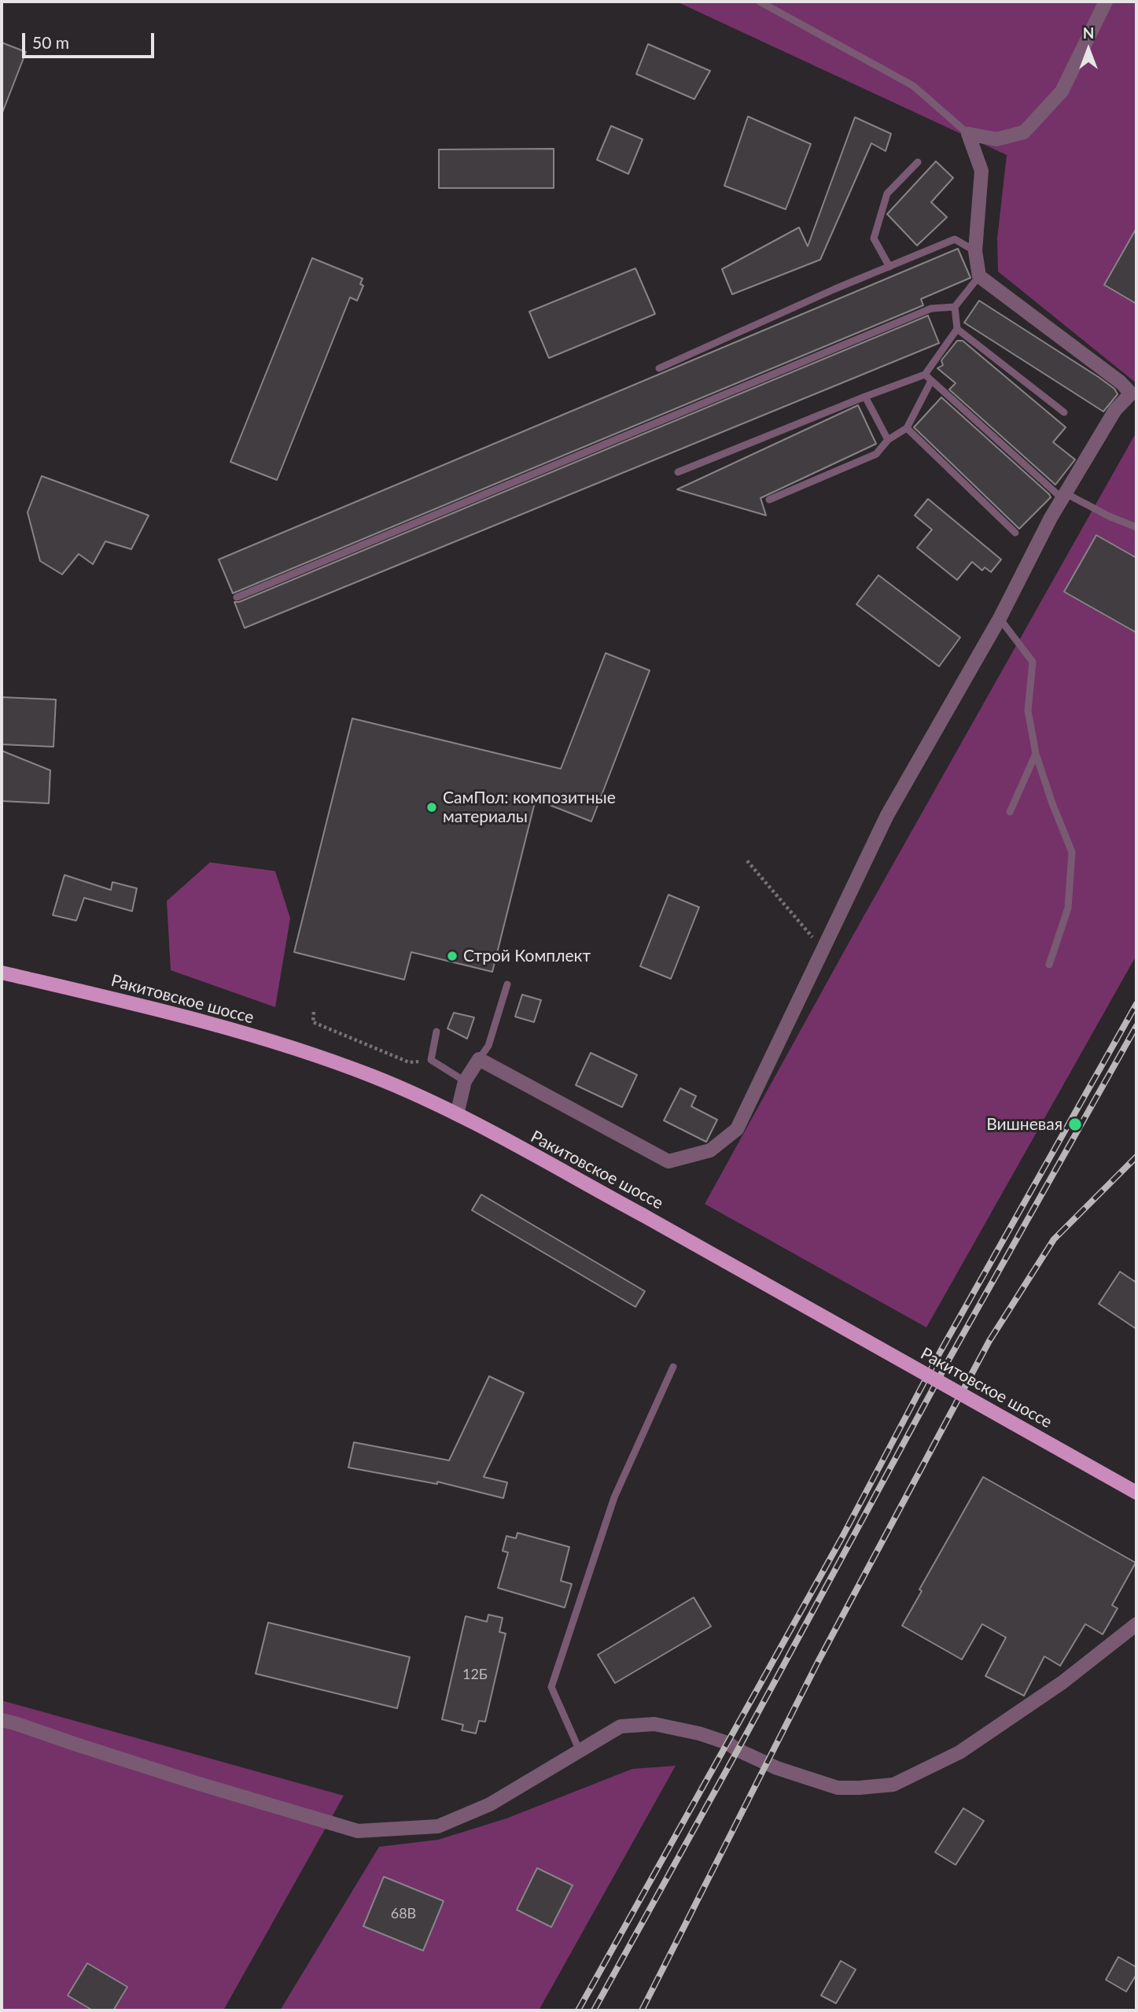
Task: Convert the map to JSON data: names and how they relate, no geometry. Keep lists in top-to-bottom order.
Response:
{
  "streets": {
    "main road": ["Ракитовское шоссе"]
  },
  "places": ["СамПол: композитные материалы", "Строй Комплект", "Вишневая"],
  "house_numbers": ["12Б", "68В"],
  "scale_bar": "50 m",
  "north": "top"
}
